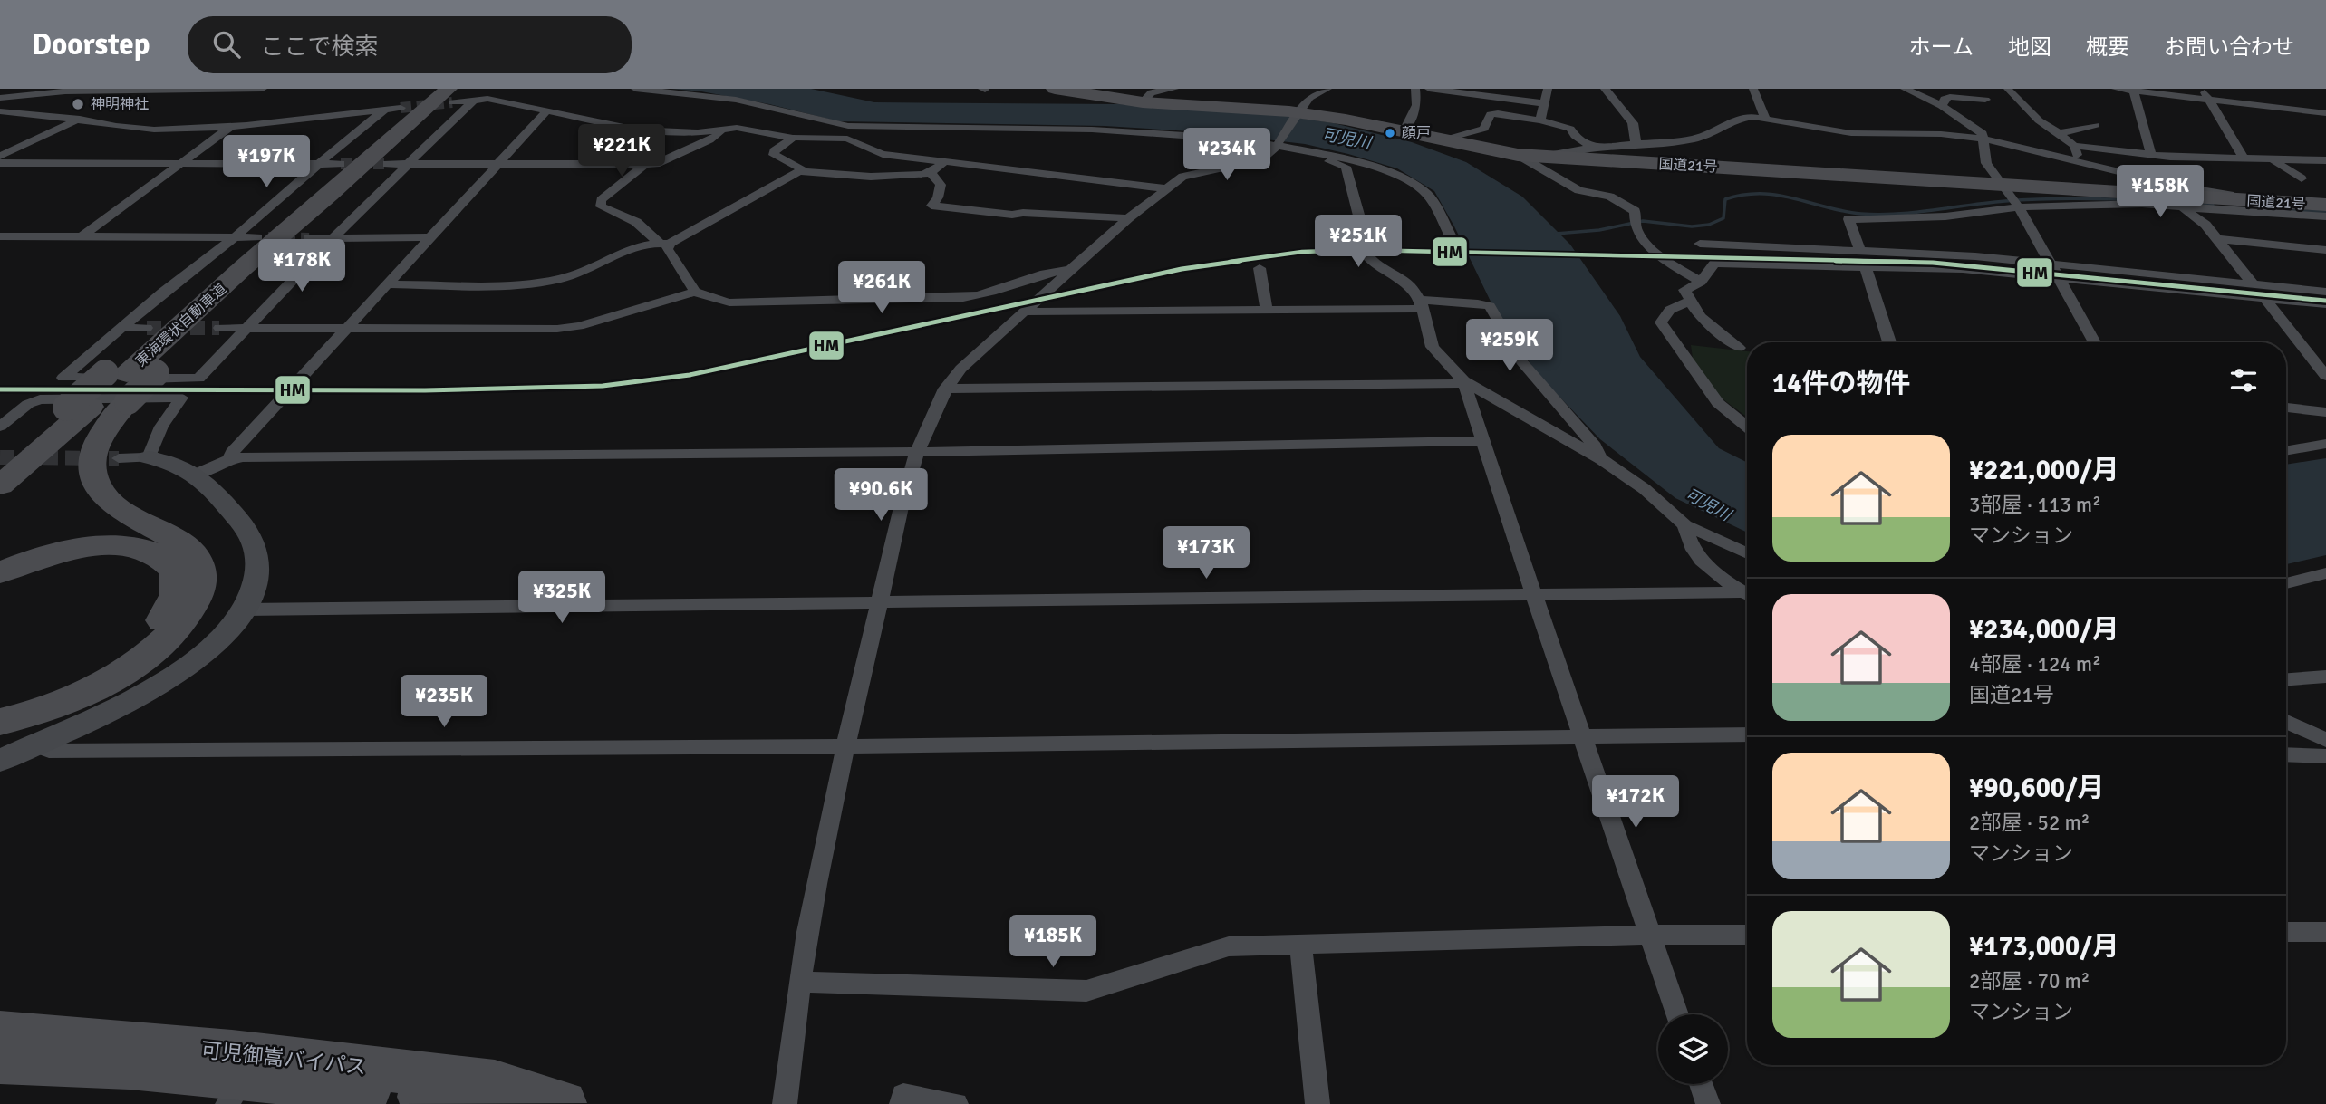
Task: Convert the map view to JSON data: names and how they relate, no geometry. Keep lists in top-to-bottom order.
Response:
{
  "streets": {
    "highway": ["国道21号", "東海環状自動車道", "可児御嵩バイパス"]
  },
  "water": ["可児川"],
  "places": ["神明神社", "顔戸"],
  "lines": ["transit line HM"],
  "page": {
    "header": "Doorstep",
    "search": "ここで検索",
    "nav": [
      "ホーム",
      "地図",
      "概要",
      "お問い合わせ"
    ],
    "price": [
      "¥221K",
      "¥234K",
      "¥197K",
      "¥158K",
      "¥251K",
      "¥178K",
      "¥261K",
      "¥259K",
      "¥90.6K",
      "¥173K",
      "¥325K",
      "¥235K",
      "¥172K",
      "¥185K"
    ],
    "heading": "14件の物件",
    "list": [
      {
        "name": "¥221,000/月",
        "note": "3部屋 · 113 m² · マンション"
      },
      {
        "name": "¥234,000/月",
        "note": "4部屋 · 124 m² · 国道21号"
      },
      {
        "name": "¥90,600/月",
        "note": "2部屋 · 52 m² · マンション"
      },
      {
        "name": "¥173,000/月",
        "note": "2部屋 · 70 m² · マンション"
      }
    ]
  }
}
